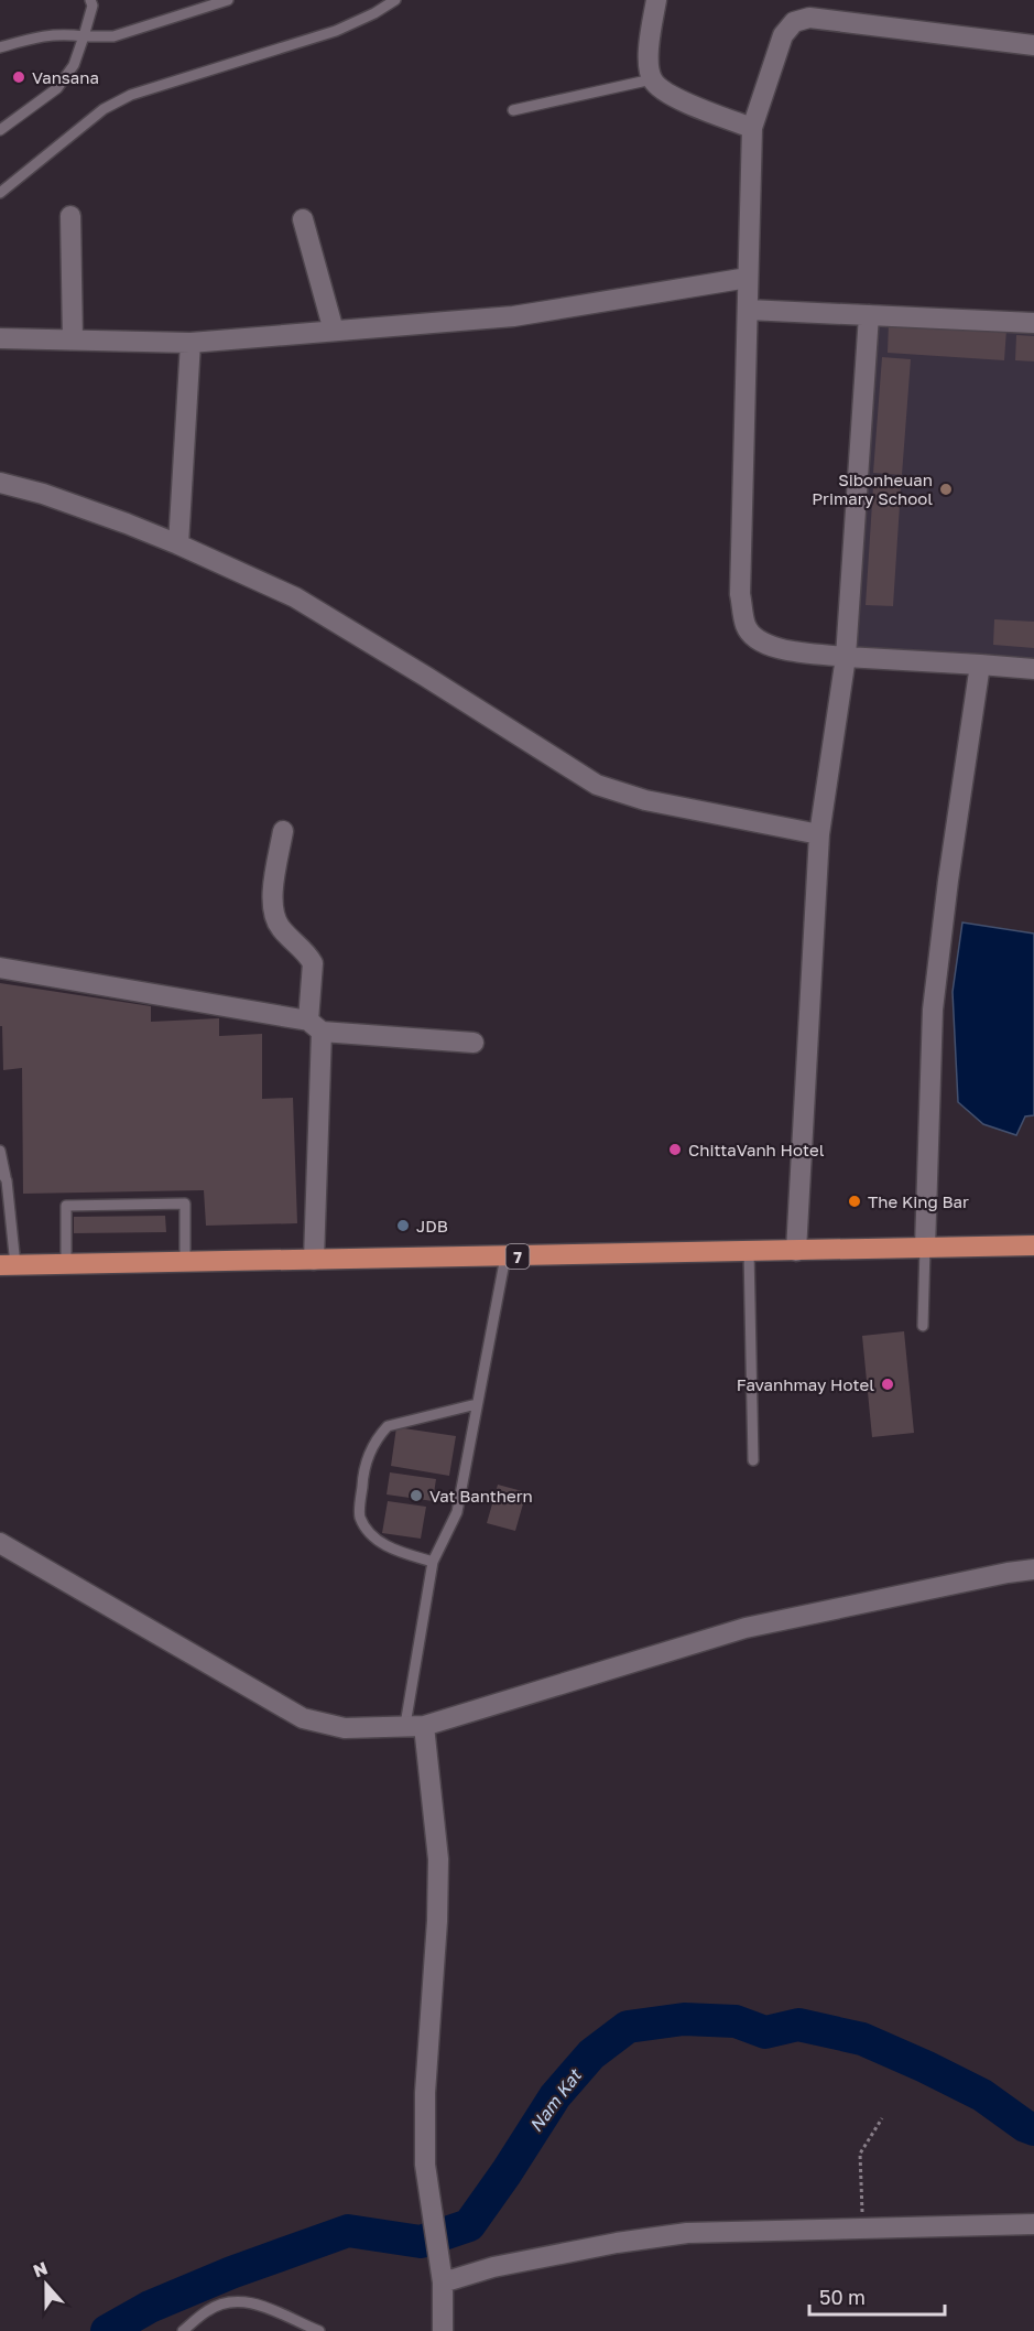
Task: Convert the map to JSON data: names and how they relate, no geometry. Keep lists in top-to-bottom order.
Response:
{
  "streets": {
    "highway": ["7"]
  },
  "water": ["Nam Kat"],
  "places": [
    "Vansana",
    "Sibonheuan Primary School",
    "ChittaVanh Hotel",
    "The King Bar",
    "JDB",
    "Favanhmay Hotel",
    "Vat Banthern"
  ],
  "scale_bar": "50 m",
  "north": "top"
}
